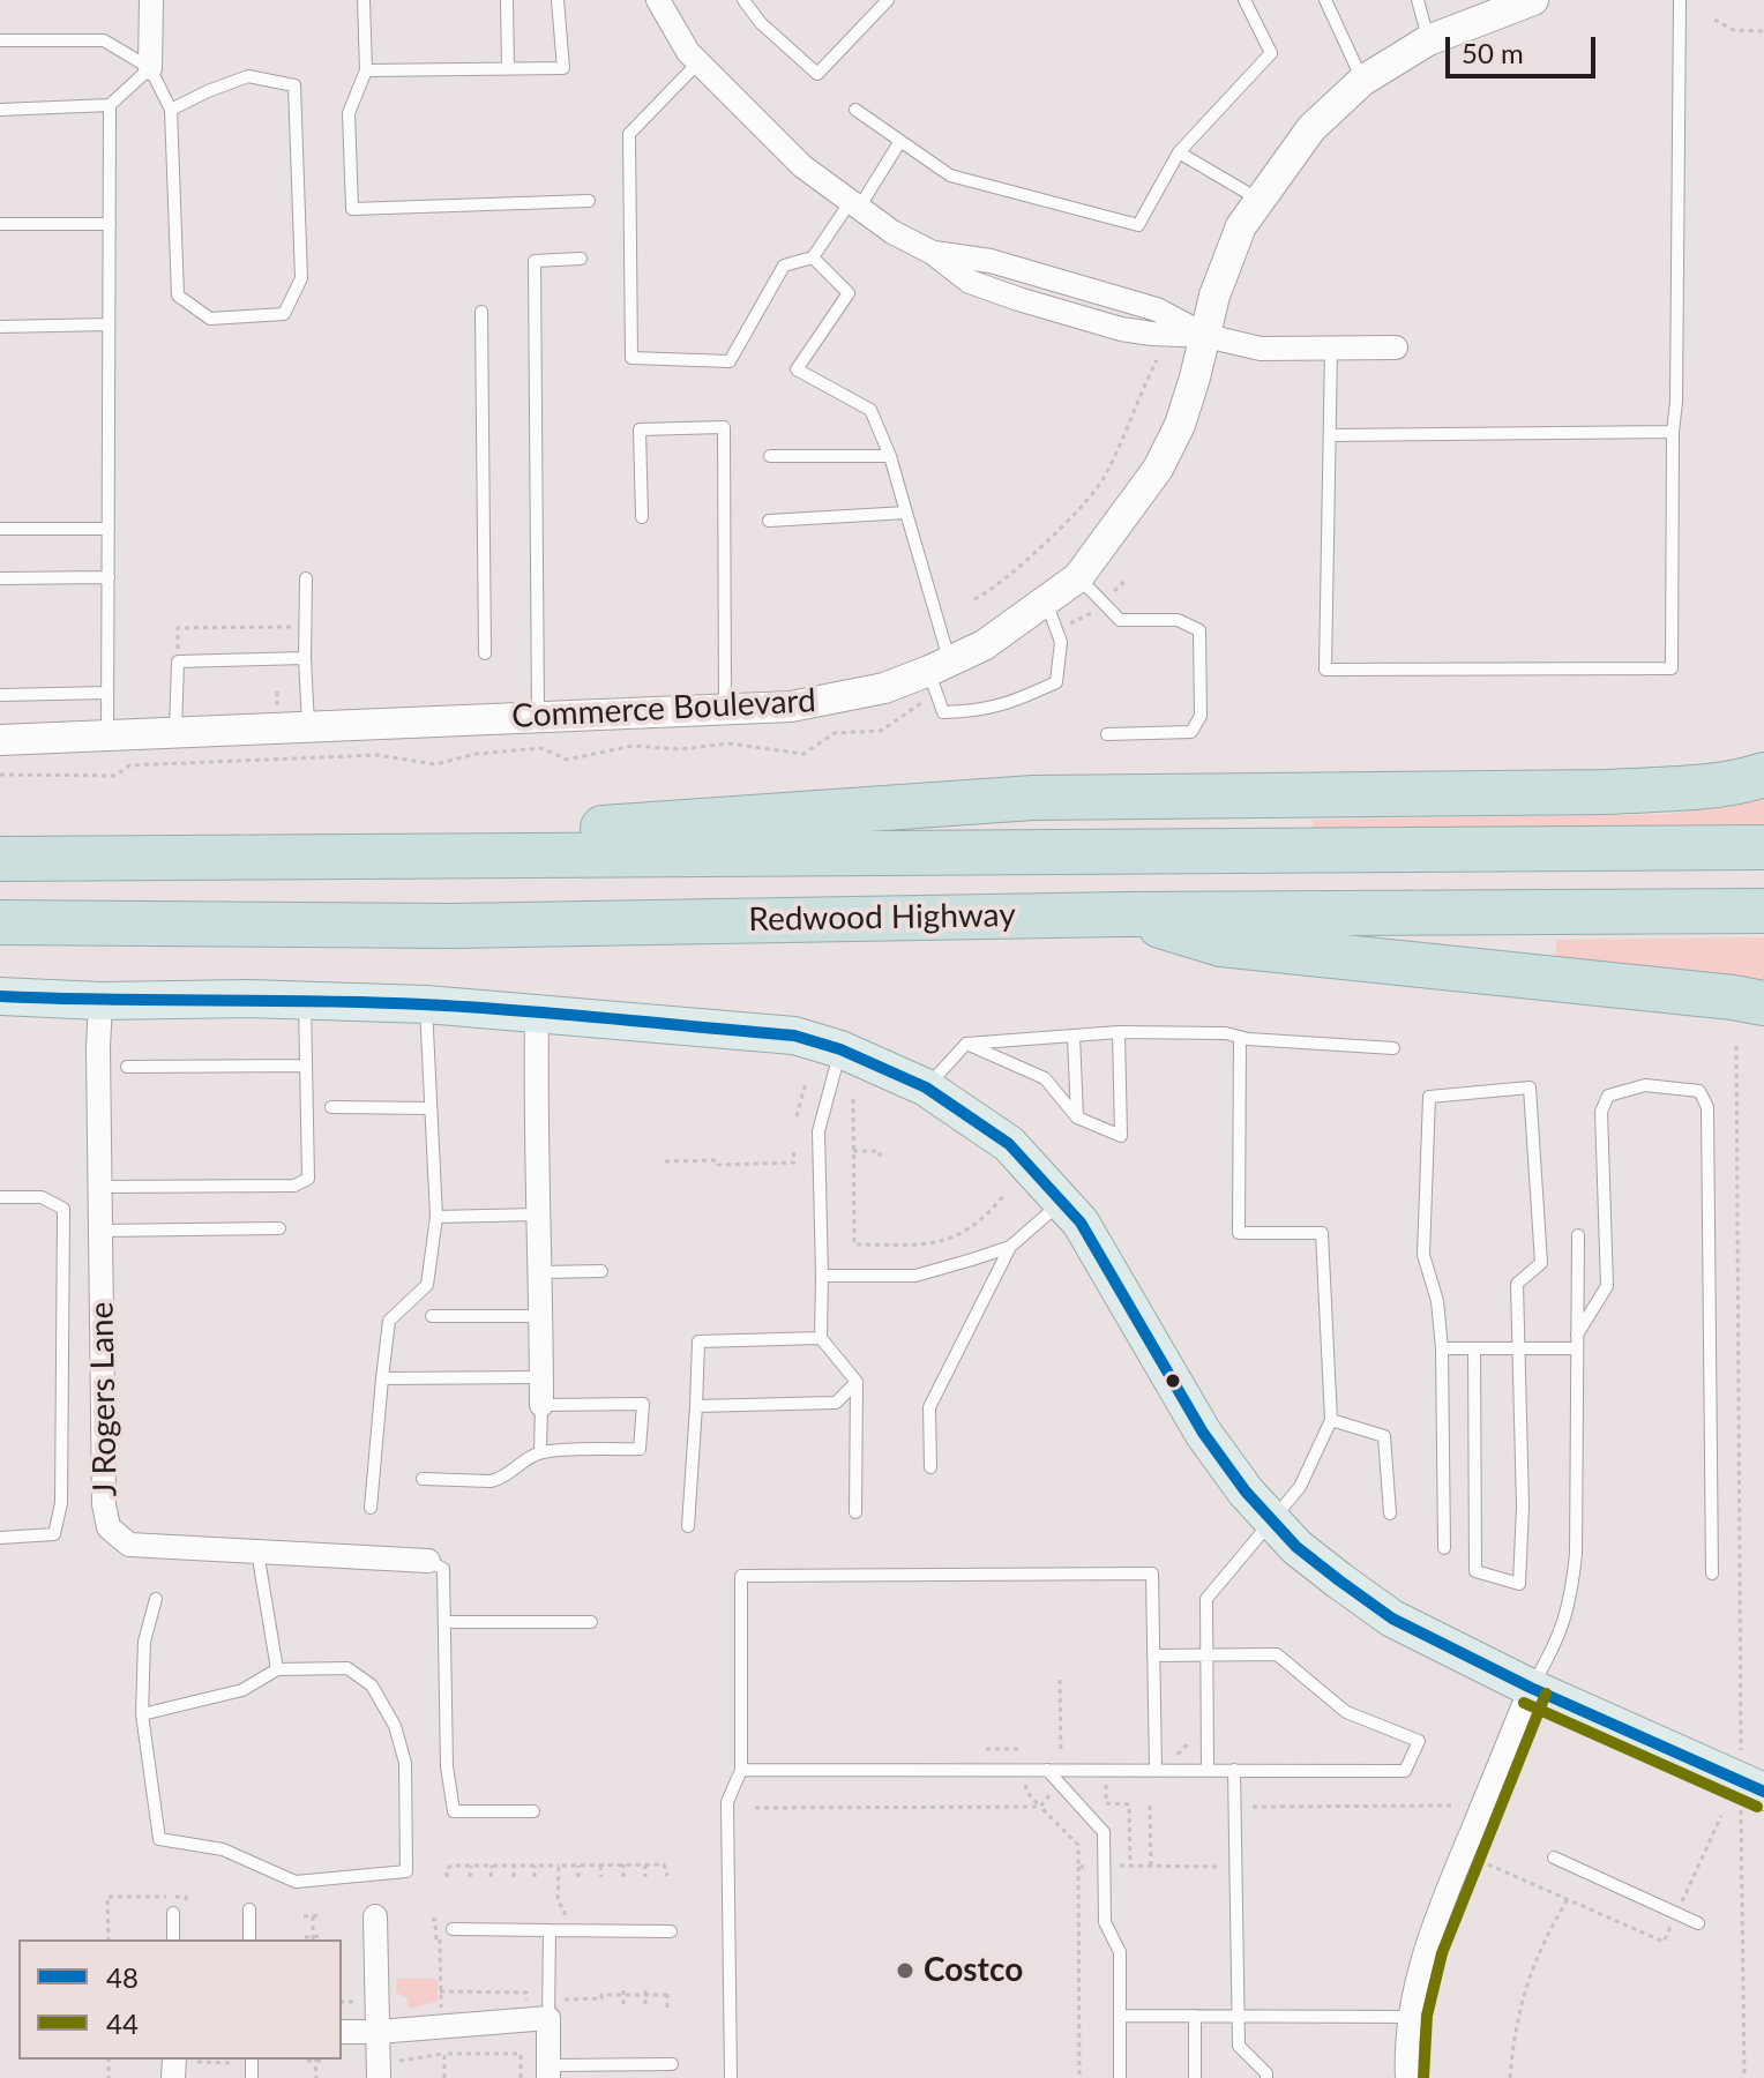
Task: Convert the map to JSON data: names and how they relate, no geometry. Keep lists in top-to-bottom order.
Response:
{
  "streets": {
    "highway": ["Redwood Highway"],
    "street": ["Commerce Boulevard", "J Rogers Lane"]
  },
  "places": ["Costco"],
  "lines": ["transit line 48", "transit line 44"],
  "legend": ["48", "44"],
  "scale_bar": "50 m"
}
